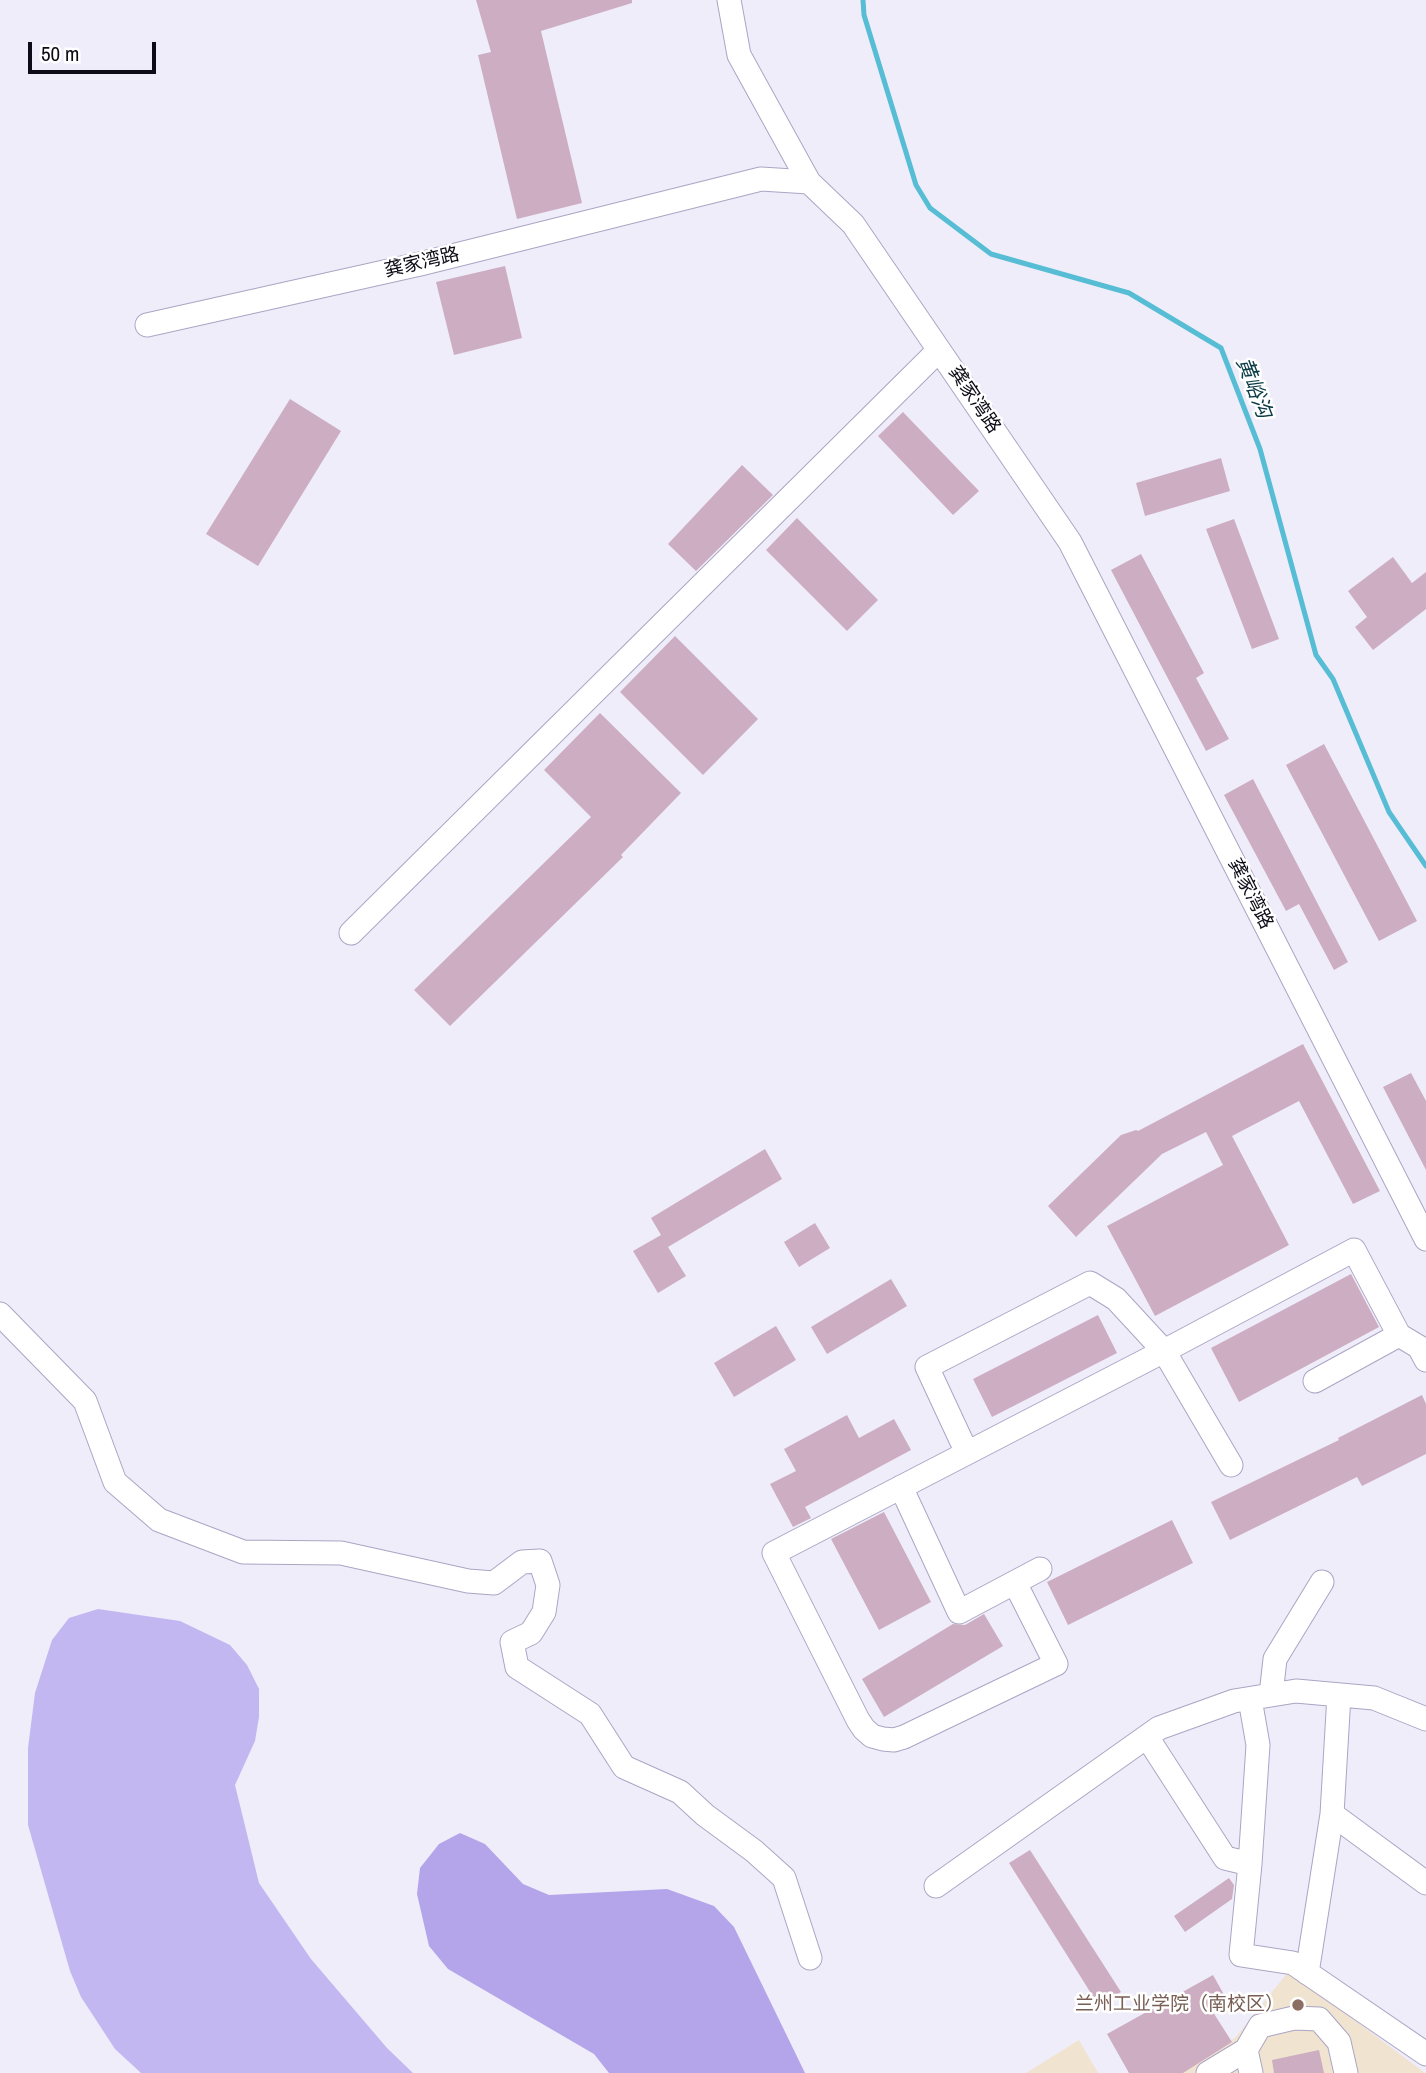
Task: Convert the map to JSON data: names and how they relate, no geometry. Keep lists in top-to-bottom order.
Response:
{
  "streets": {
    "street": ["龚家湾路"]
  },
  "water": ["黄峪沟"],
  "places": ["兰州工业学院（南校区）"],
  "scale_bar": "50 m"
}
